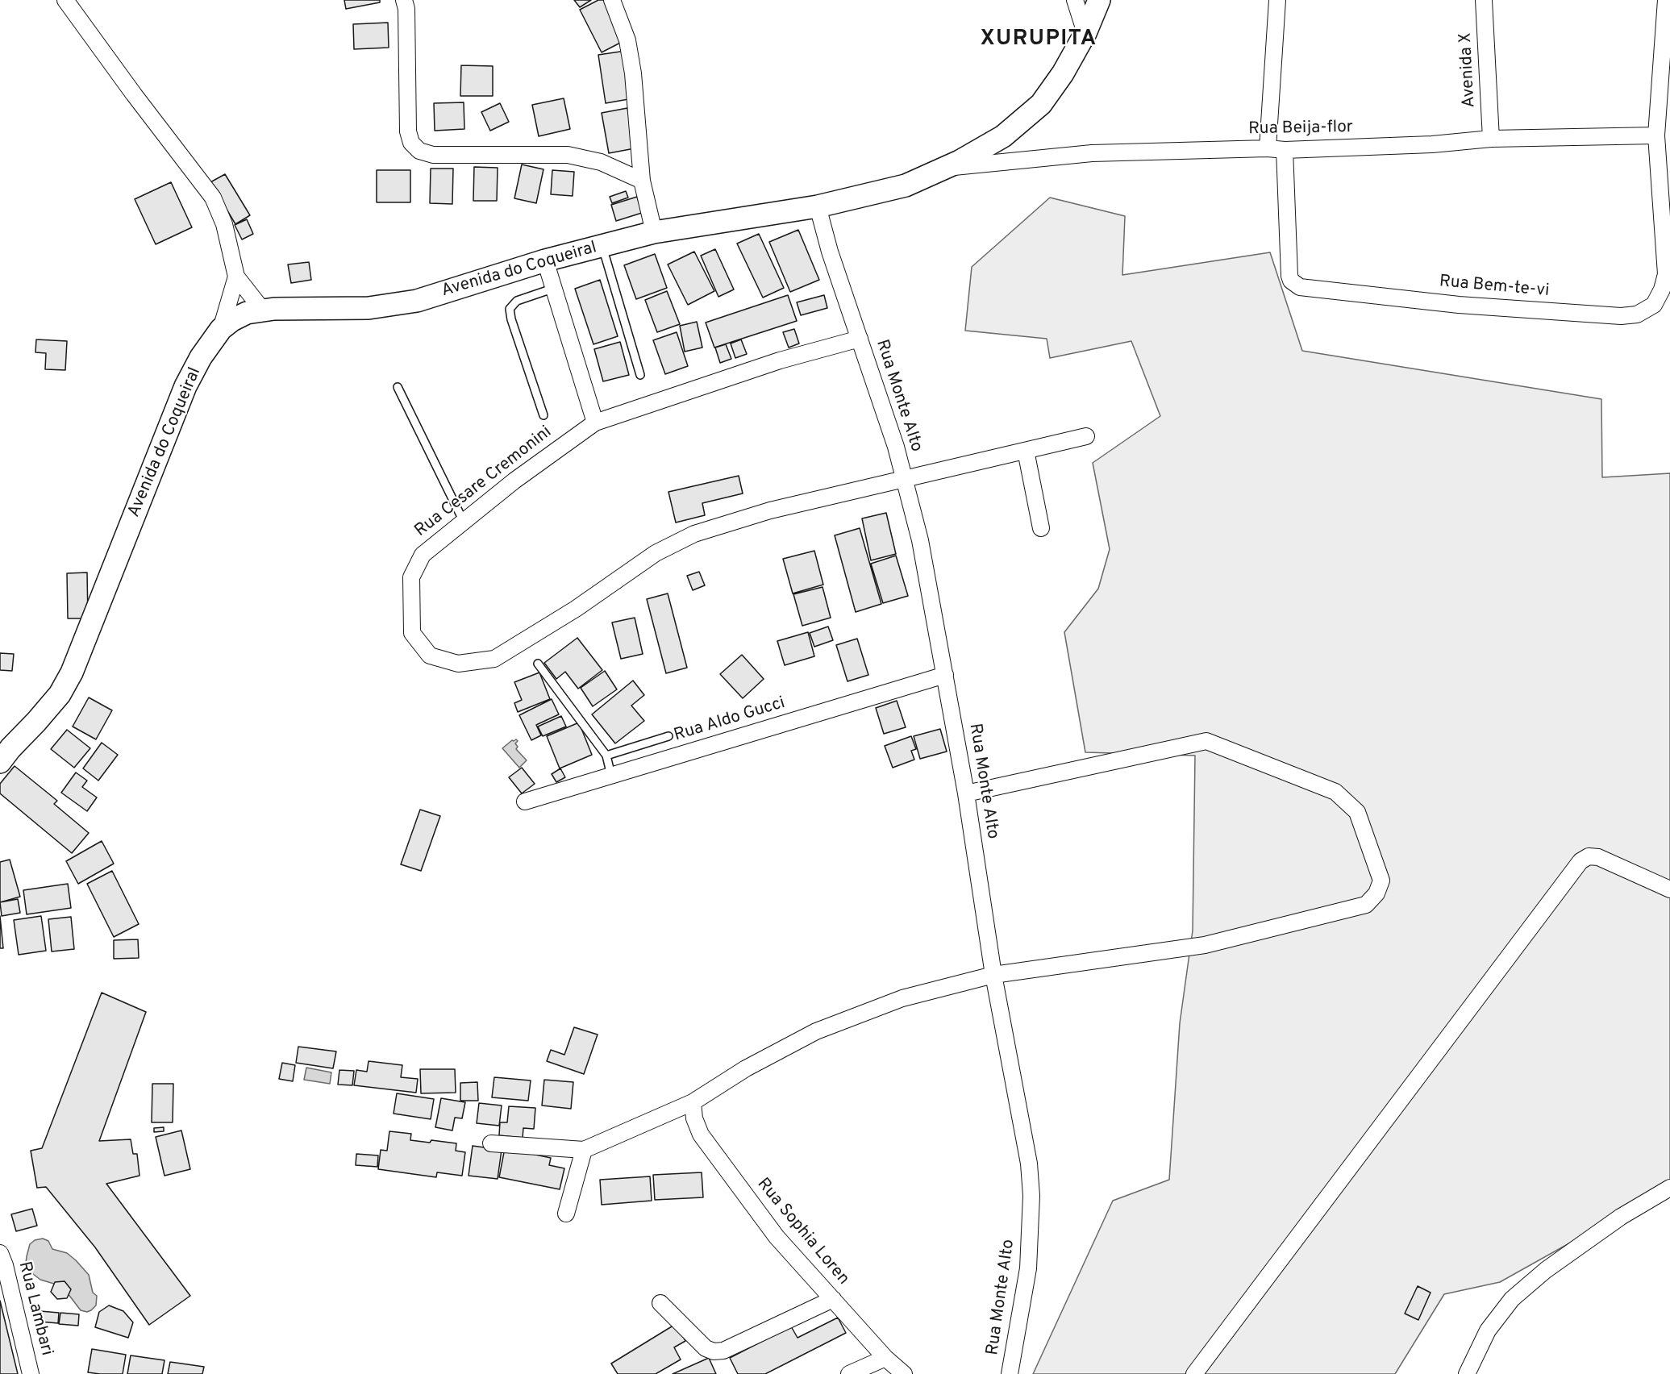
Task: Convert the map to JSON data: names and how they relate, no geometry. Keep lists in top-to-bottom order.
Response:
{
  "streets": {
    "main road": ["Avenida do Coqueiral"],
    "street": [
      "Avenida X",
      "Rua Beija-flor",
      "Rua Bem-te-vi",
      "Rua Monte Alto",
      "Rua Cesare Cremonini",
      "Rua Aldo Gucci",
      "Rua Sophia Loren",
      "Rua Lambari"
    ]
  },
  "crossings": [
    ["Avenida X", "Rua Beija-flor"],
    ["Rua Beija-flor", "Avenida do Coqueiral"],
    ["Rua Beija-flor", "Rua Bem-te-vi"],
    ["Avenida do Coqueiral", "Rua Monte Alto"],
    ["Rua Monte Alto", "Rua Cesare Cremonini"],
    ["Rua Monte Alto", "Rua Aldo Gucci"]
  ],
  "districts": ["XURUPITA"]
}
